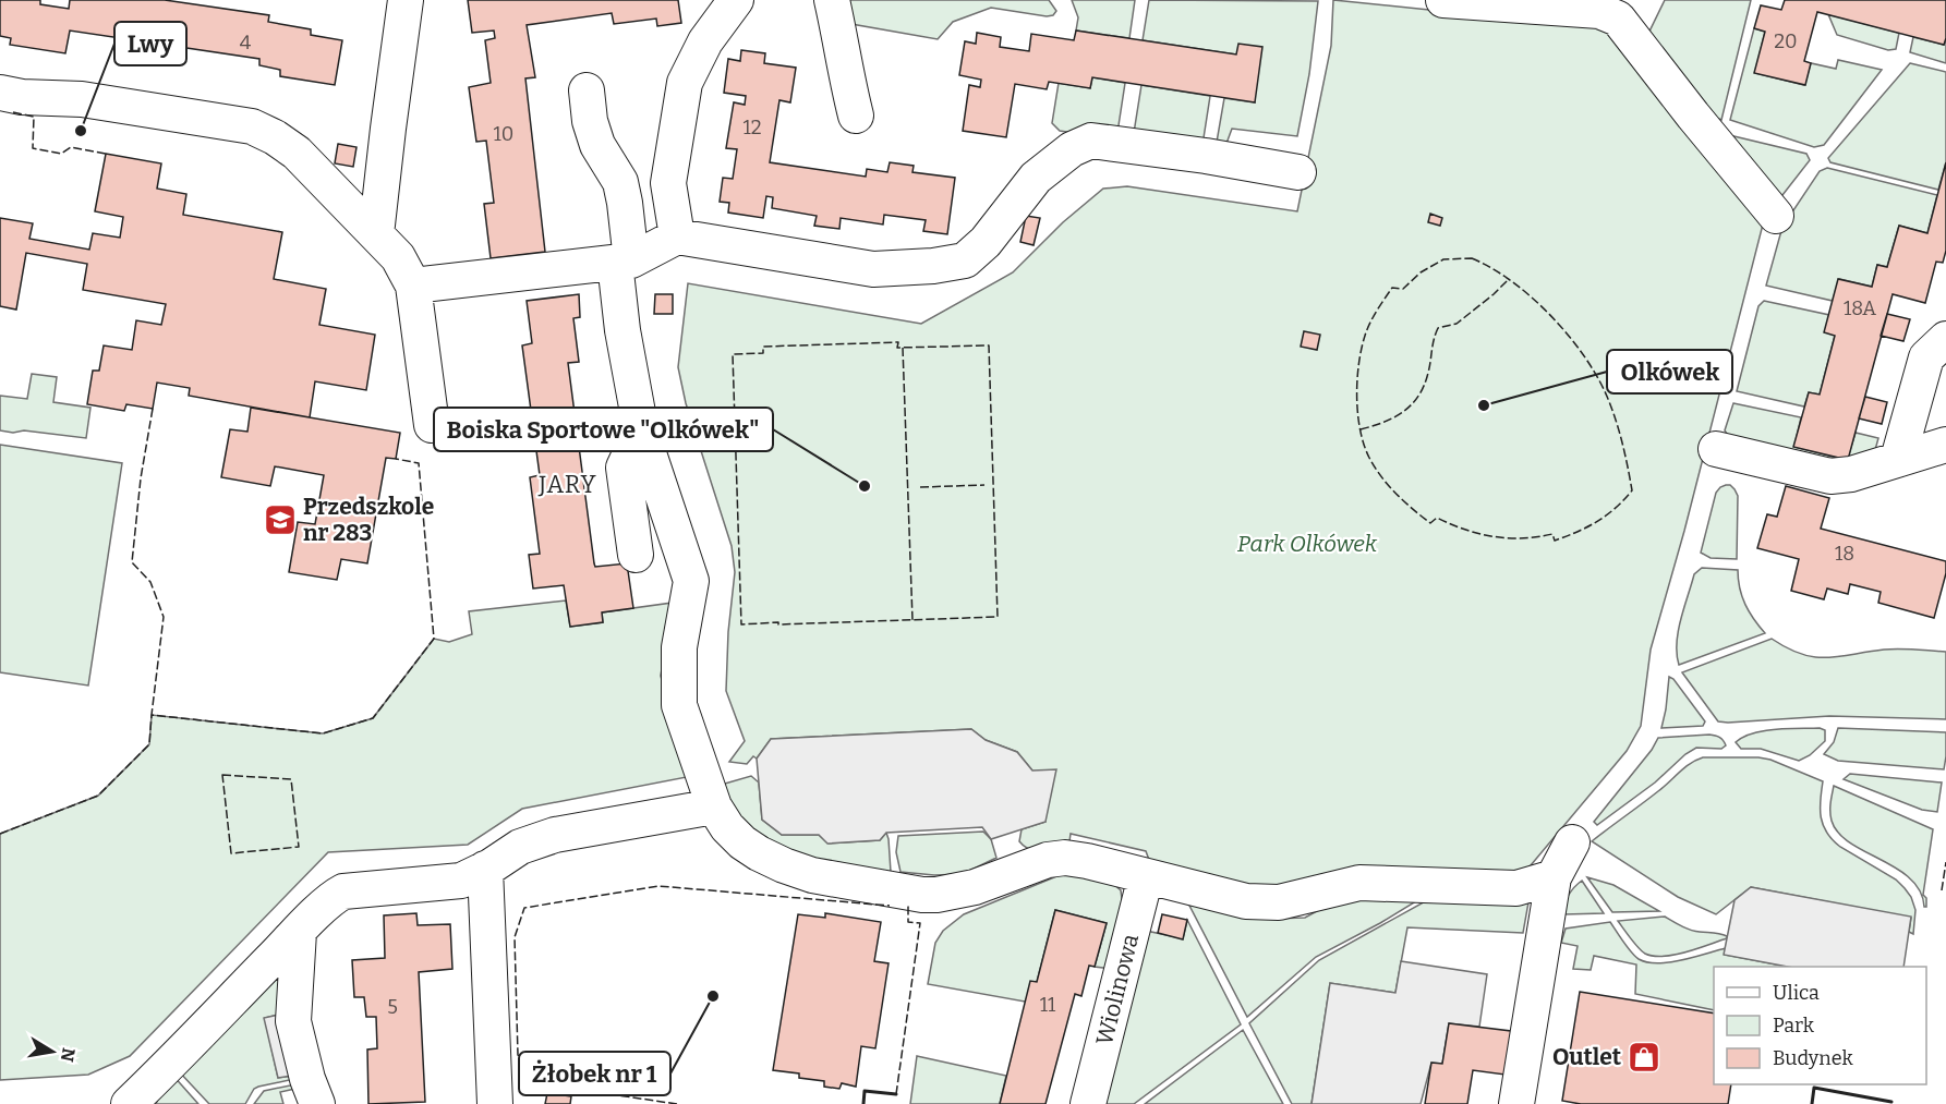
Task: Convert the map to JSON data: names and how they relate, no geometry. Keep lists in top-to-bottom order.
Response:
{
  "streets": {
    "street": ["Wiolinowa"]
  },
  "districts": ["JARY"],
  "parks": ["Park Olkówek"],
  "places": {
    "other": [
      "Lwy",
      "Olkówek",
      "Boiska Sportowe \"Olkówek\"",
      "Żłobek nr 1"
    ],
    "school or university": ["Przedszkole nr 283"],
    "shop": ["Outlet"]
  },
  "house_numbers": [
    "20",
    "4",
    "12",
    "10",
    "18A",
    "18",
    "11",
    "5"
  ],
  "legend": ["Ulica", "Park", "Budynek"],
  "north": "right"
}
